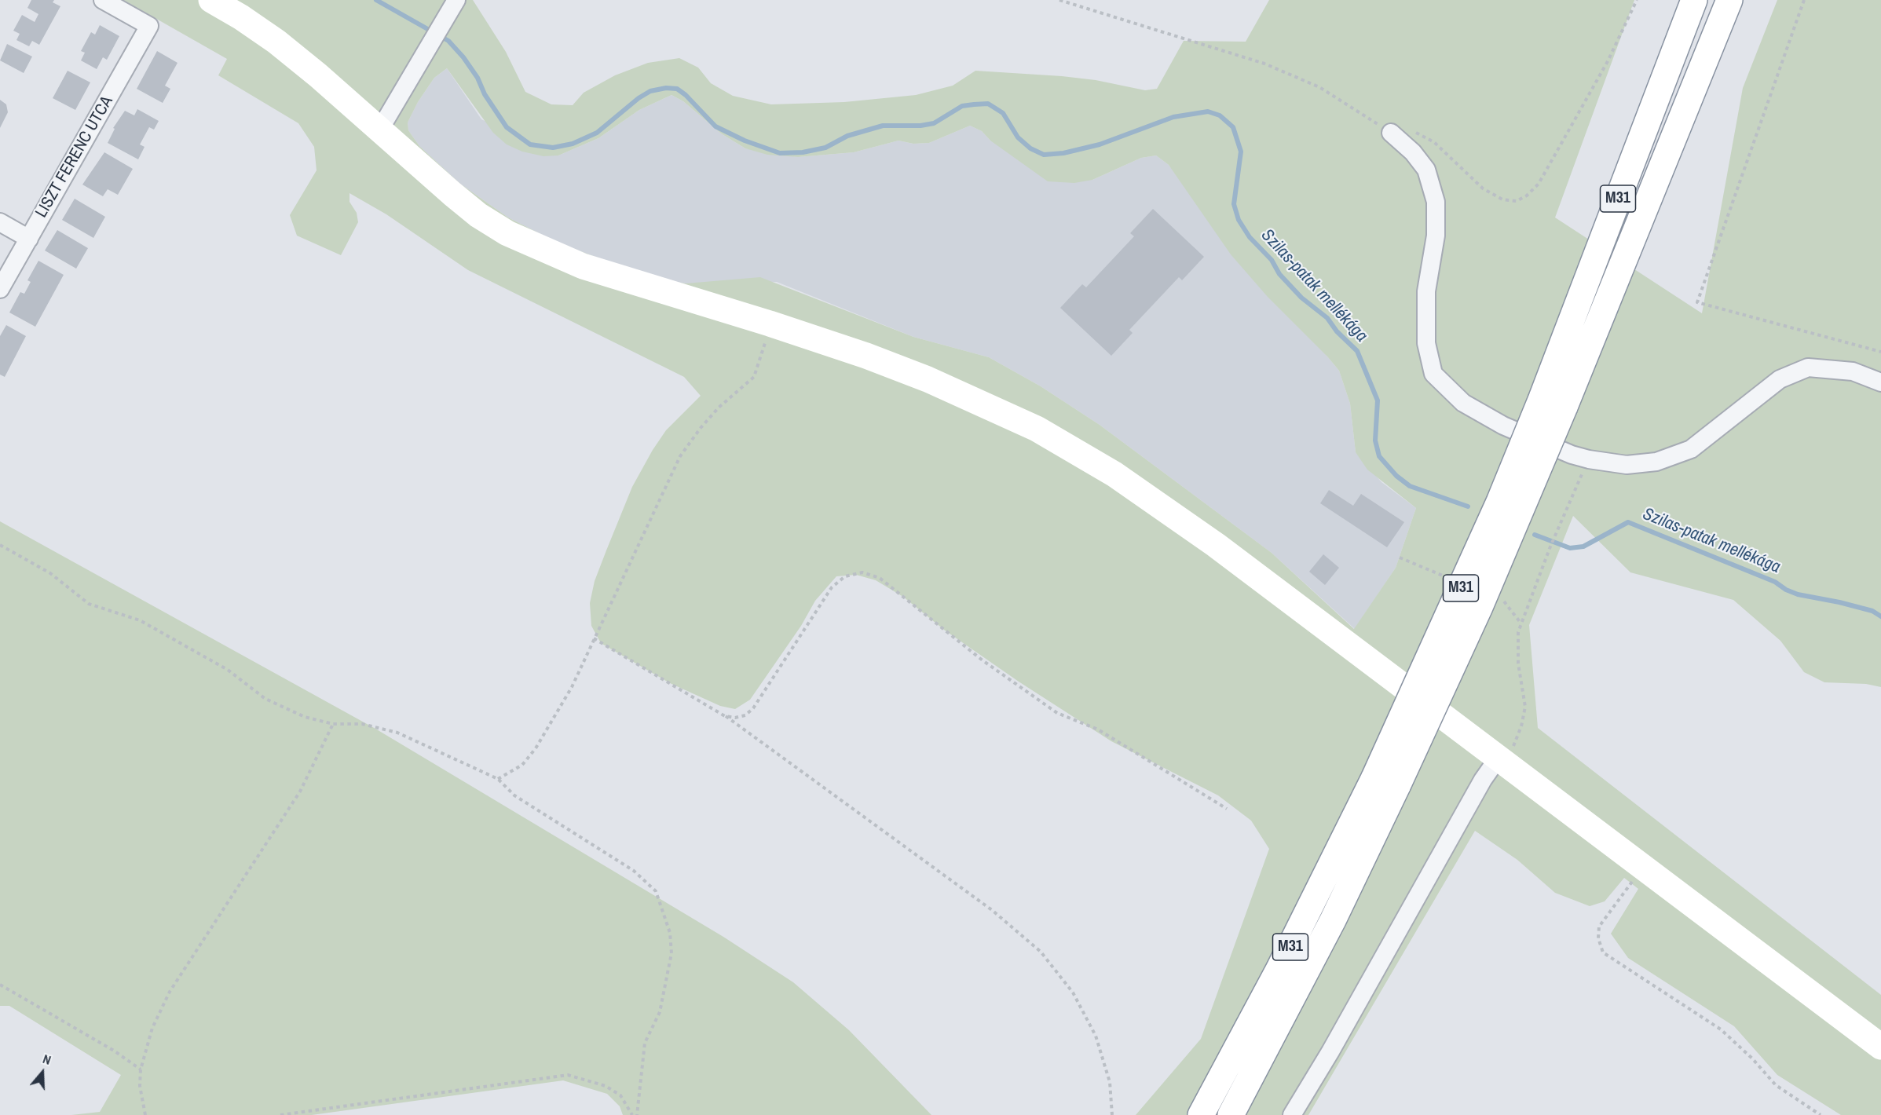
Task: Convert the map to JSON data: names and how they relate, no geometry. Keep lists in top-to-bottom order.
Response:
{
  "streets": {
    "main road": ["M31"],
    "street": ["LISZT FERENC UTCA"]
  },
  "water": ["Szilas-patak mellékága"],
  "north": "top"
}
